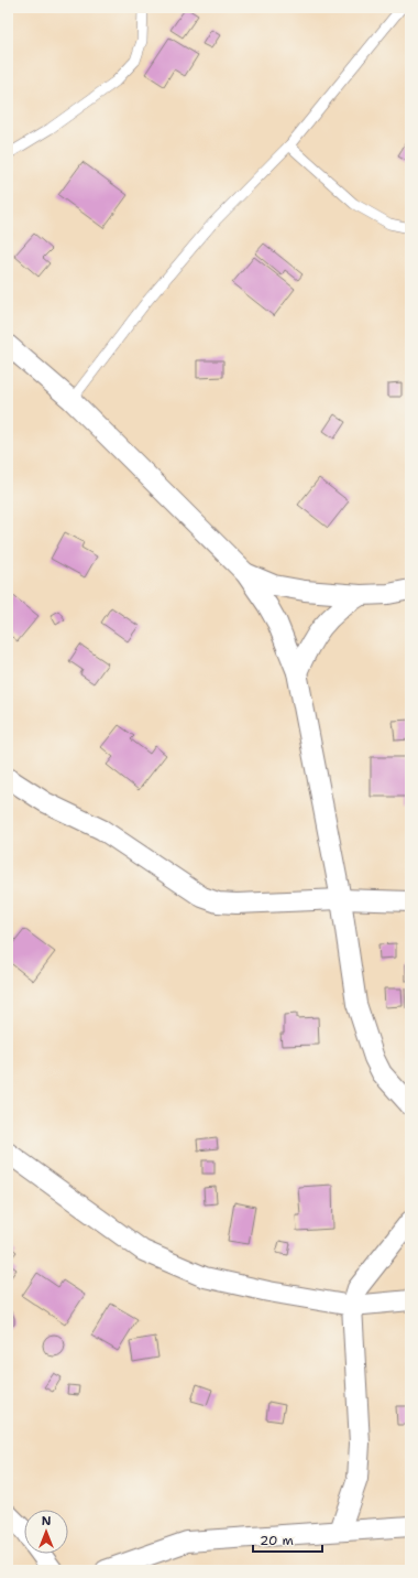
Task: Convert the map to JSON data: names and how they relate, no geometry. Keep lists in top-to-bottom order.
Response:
{
  "scale_bar": "20 m",
  "north": "top"
}
